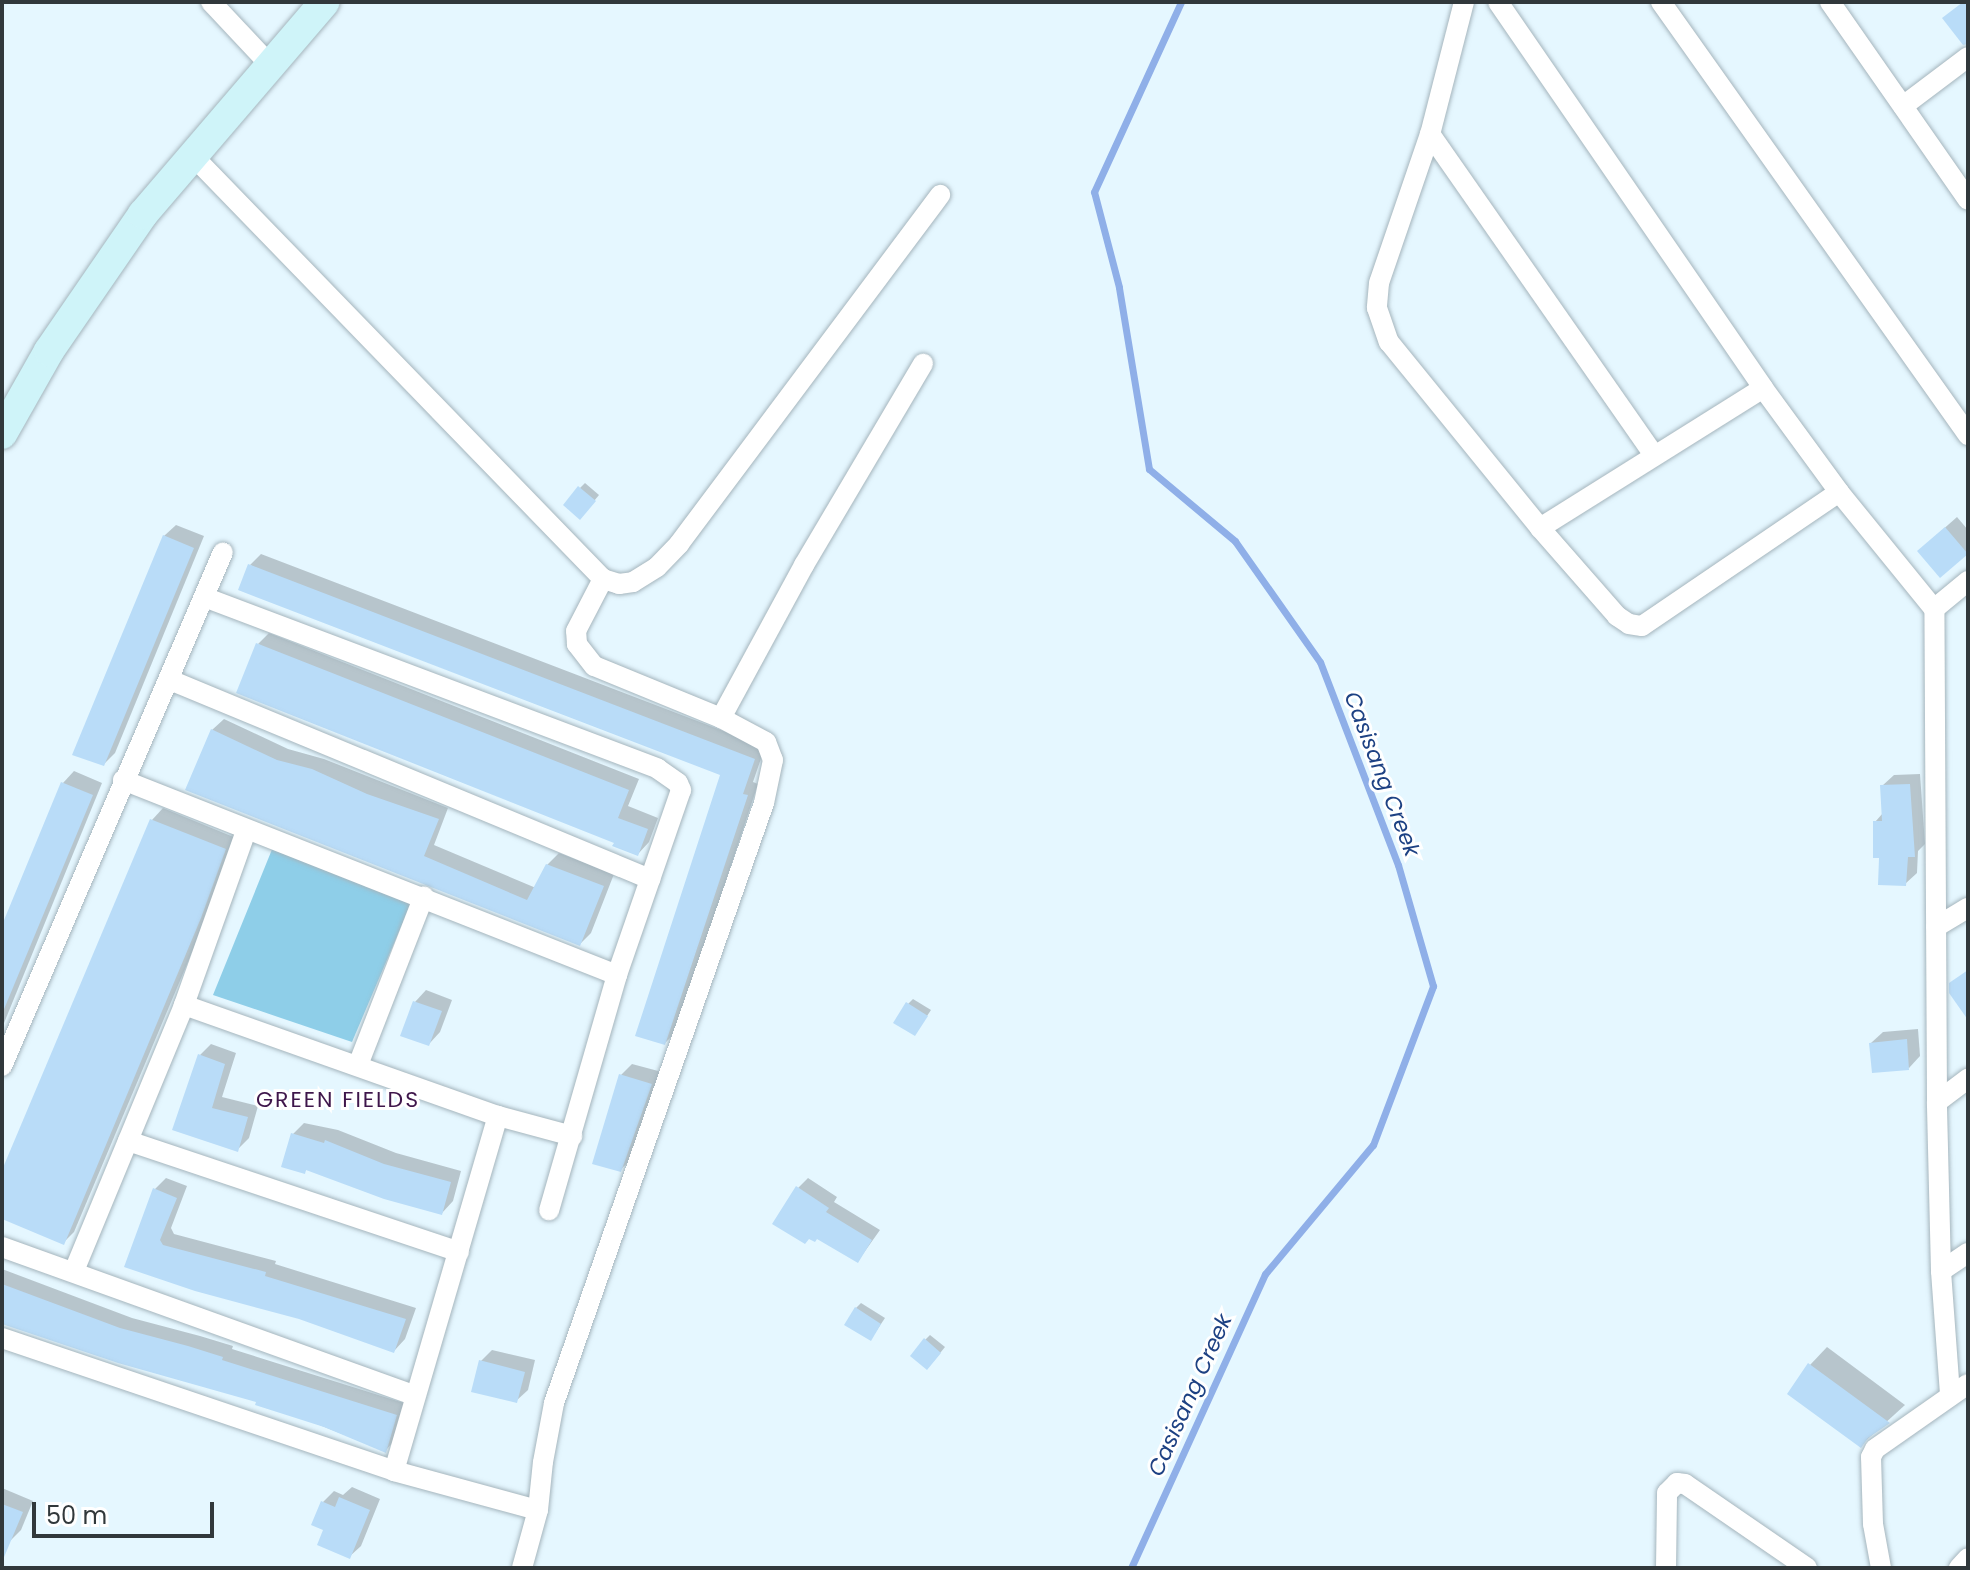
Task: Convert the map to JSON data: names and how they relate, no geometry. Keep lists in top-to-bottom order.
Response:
{
  "districts": ["GREEN FIELDS"],
  "water": ["Casisang Creek"],
  "scale_bar": "50 m"
}
